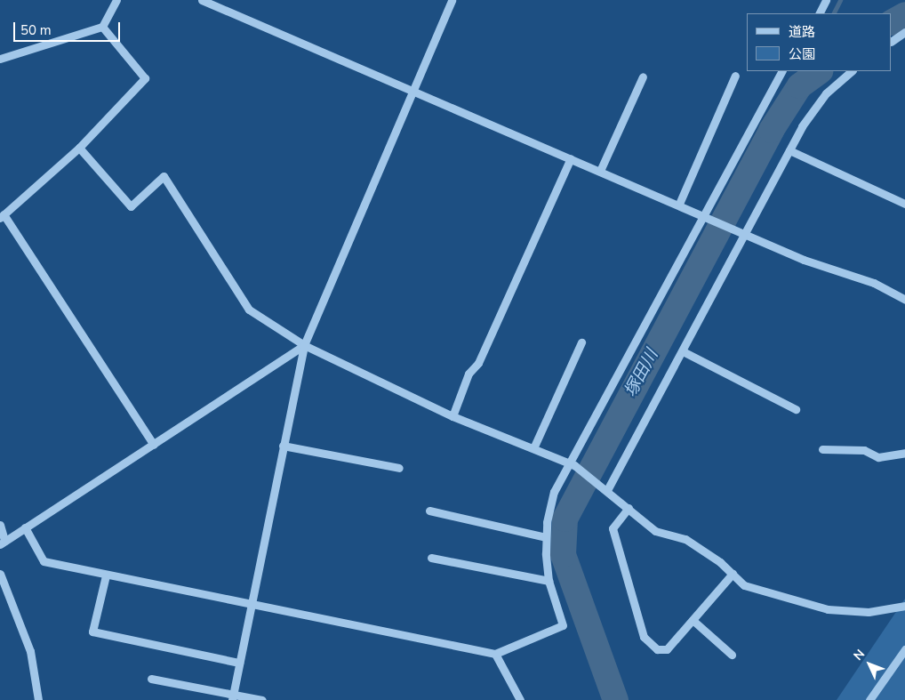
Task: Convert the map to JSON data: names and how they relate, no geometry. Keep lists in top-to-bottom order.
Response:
{
  "water": ["塚田川"],
  "legend": ["道路", "公園"],
  "scale_bar": "50 m",
  "north": "top left"
}
